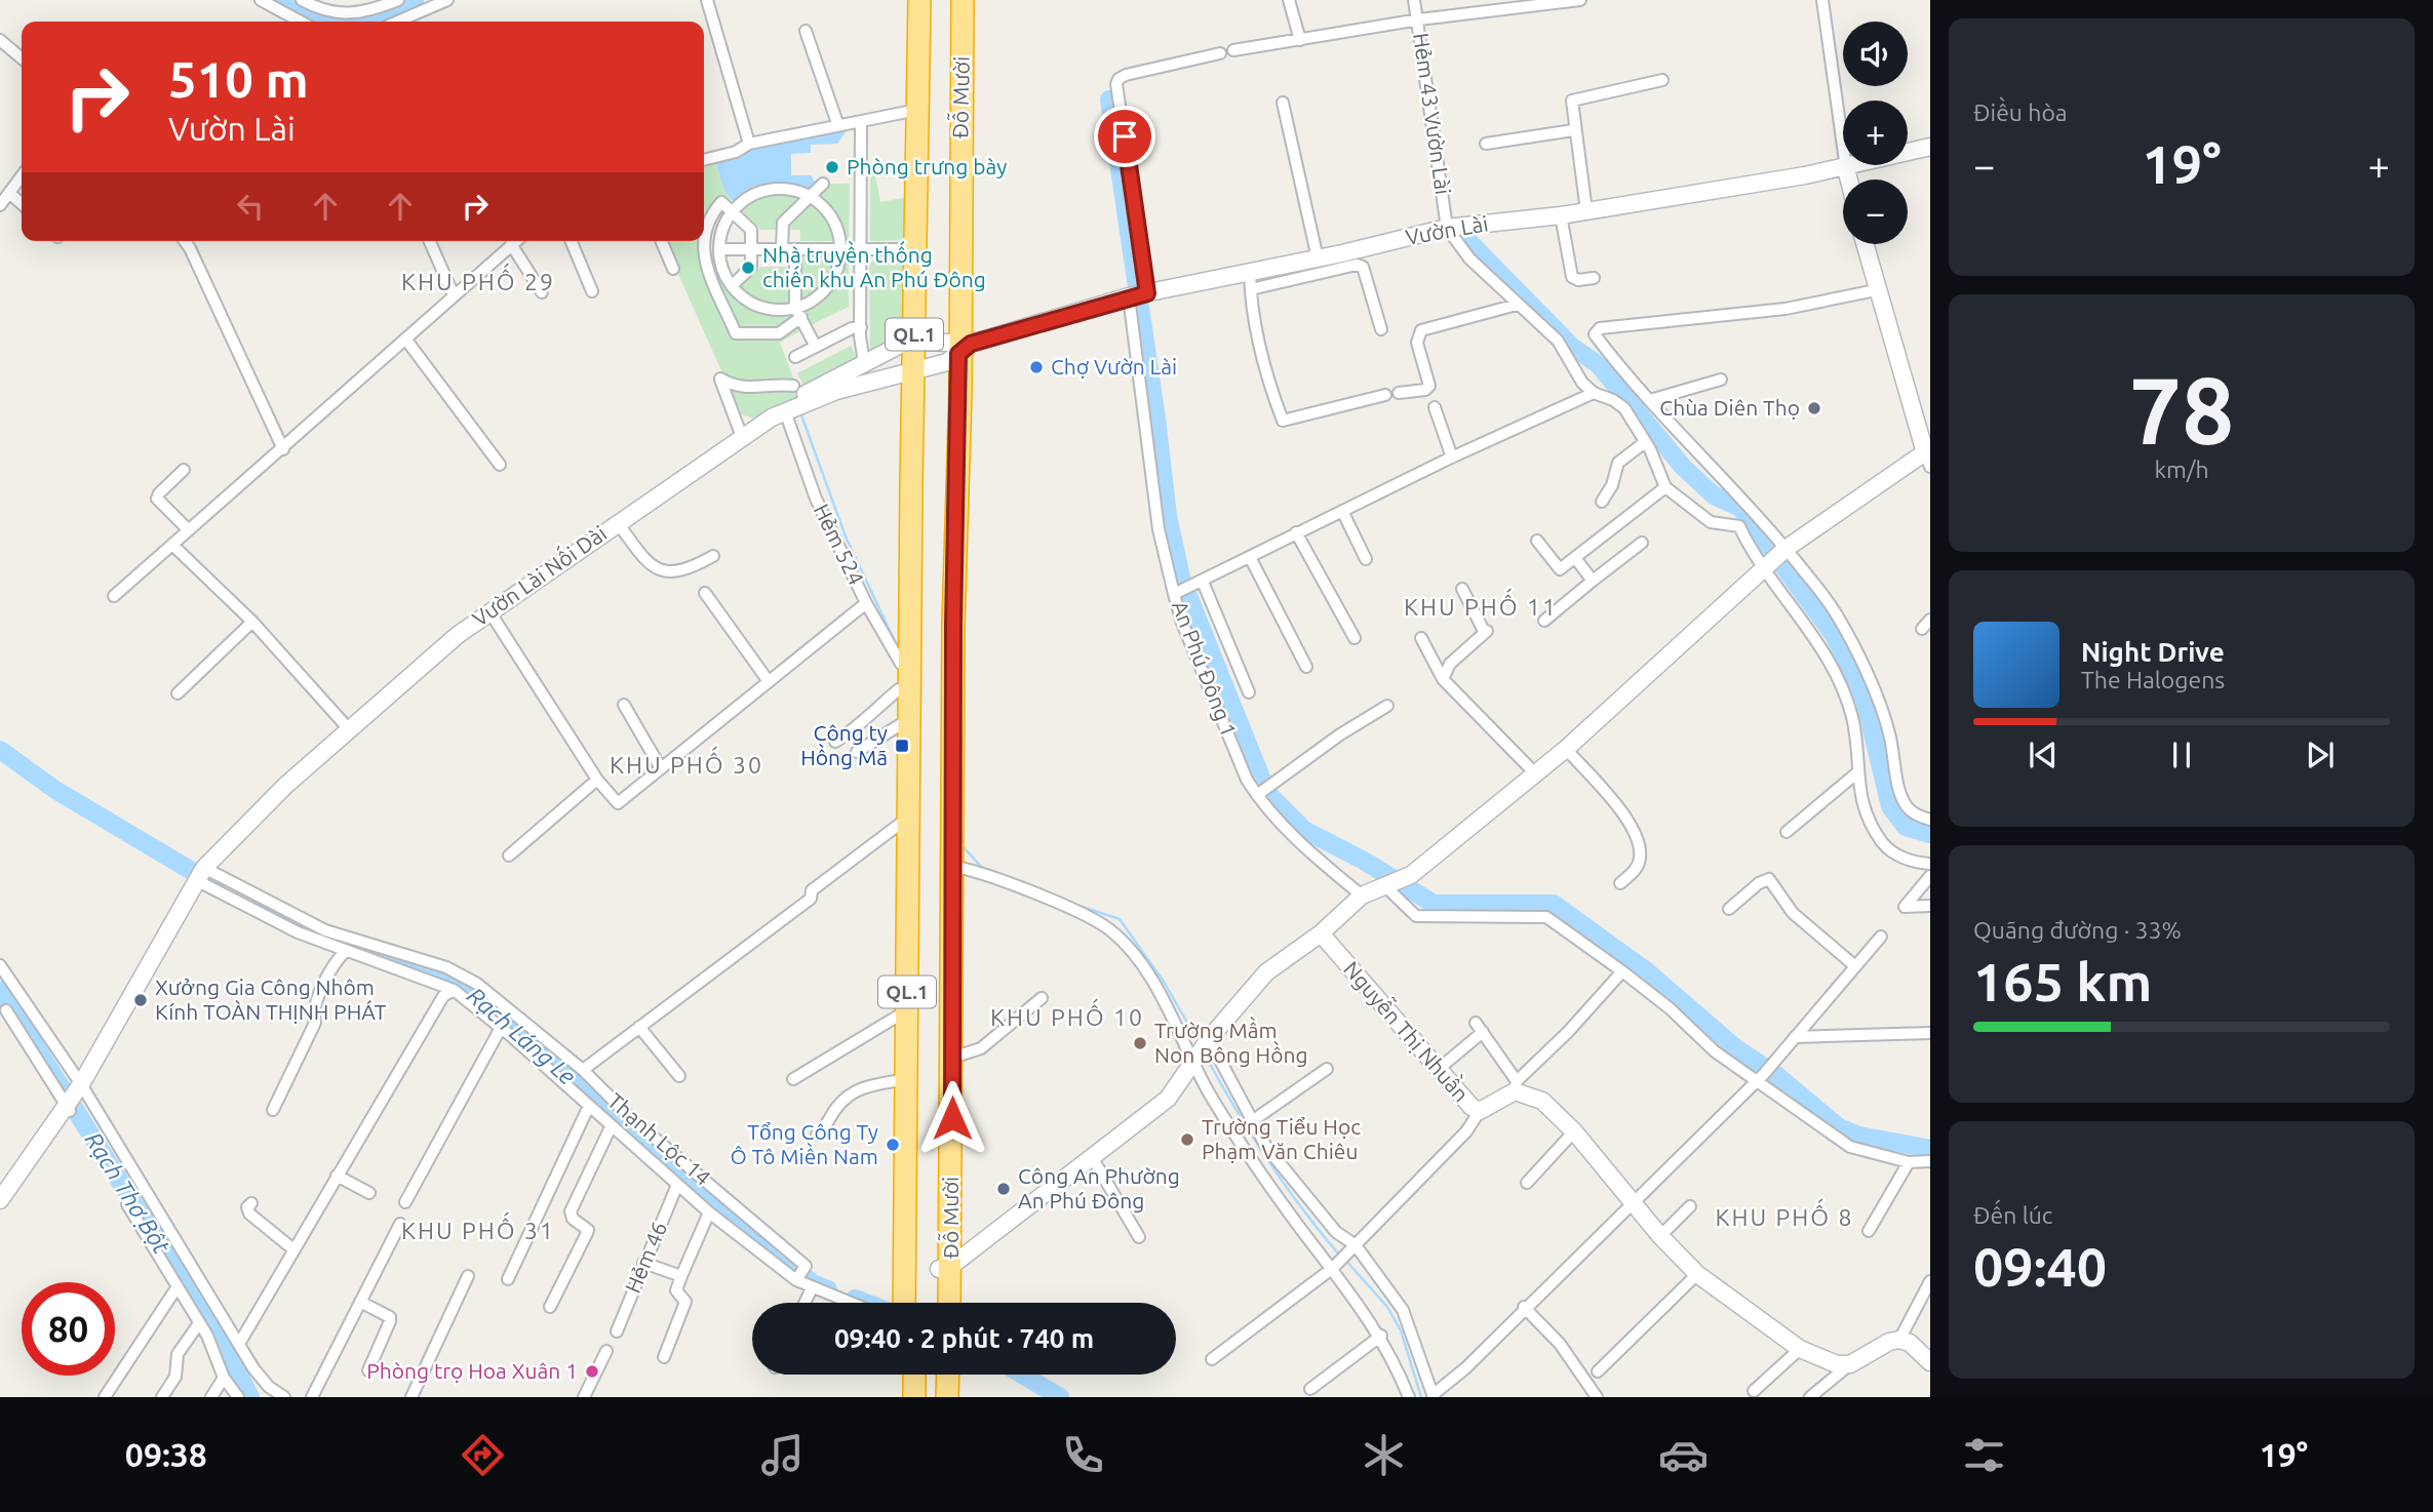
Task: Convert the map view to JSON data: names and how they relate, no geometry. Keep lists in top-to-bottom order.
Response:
{
  "streets": {
    "highway": ["Đỗ Mười", "QL.1"],
    "street": [
      "Hẻm 43 Vườn Lài",
      "Vườn Lài",
      "Hẻm 524",
      "Vườn Lài Nối Dài",
      "An Phú Đông 1",
      "Nguyễn Thị Nhuần",
      "Thạnh Lộc 14",
      "Hẻm 46"
    ]
  },
  "crossings": [
    ["Đỗ Mười", "Vườn Lài"],
    ["Đỗ Mười", "Hẻm 524"],
    ["Đỗ Mười", "Vườn Lài Nối Dài"],
    ["Hẻm 43 Vườn Lài", "Vườn Lài"],
    ["Vườn Lài", "Hẻm 524"],
    ["Vườn Lài", "Vườn Lài Nối Dài"],
    ["Vườn Lài", "An Phú Đông 1"],
    ["Hẻm 524", "Vườn Lài Nối Dài"],
    ["Vườn Lài Nối Dài", "Thạnh Lộc 14"],
    ["Thạnh Lộc 14", "Hẻm 46"]
  ],
  "districts": [
    "KHU PHỐ 29",
    "KHU PHỐ 11",
    "KHU PHỐ 30",
    "KHU PHỐ 10",
    "KHU PHỐ 8",
    "KHU PHỐ 31"
  ],
  "water": ["Rạch Láng Le", "Rạch Thợ Bột"],
  "places": {
    "other": [
      "Phòng trưng bày",
      "Nhà truyền thống chiến khu An Phú Đông",
      "Chợ Vườn Lài",
      "Chùa Diên Thọ",
      "Xưởng Gia Công Nhôm Kính TOÀN THỊNH PHÁT",
      "Trường Mầm Non Bông Hồng",
      "Trường Tiểu Học Phạm Văn Chiêu",
      "Tổng Công Ty Ô Tô Miền Nam",
      "Công An Phường An Phú Đông",
      "Phòng trọ Hoa Xuân 1"
    ],
    "transit": ["Công ty Hồng Mã"]
  },
  "page": {
    "tile": [
      "Điều hòa",
      ["78", "km/h"],
      ["Quãng đường · 33%", "165 km"],
      ["Đến lúc", "09:40"]
    ],
    "map_buttons": ["+", "−"],
    "turn": ["510 m", "Vườn Lài"],
    "heat": ["−", "19°", "+"],
    "song": ["Night Drive", "The Halogens"],
    "limit": "80",
    "trip": "09:40 · 2 phút · 740 m",
    "tabs": ["09:38", "19°"]
  }
}
